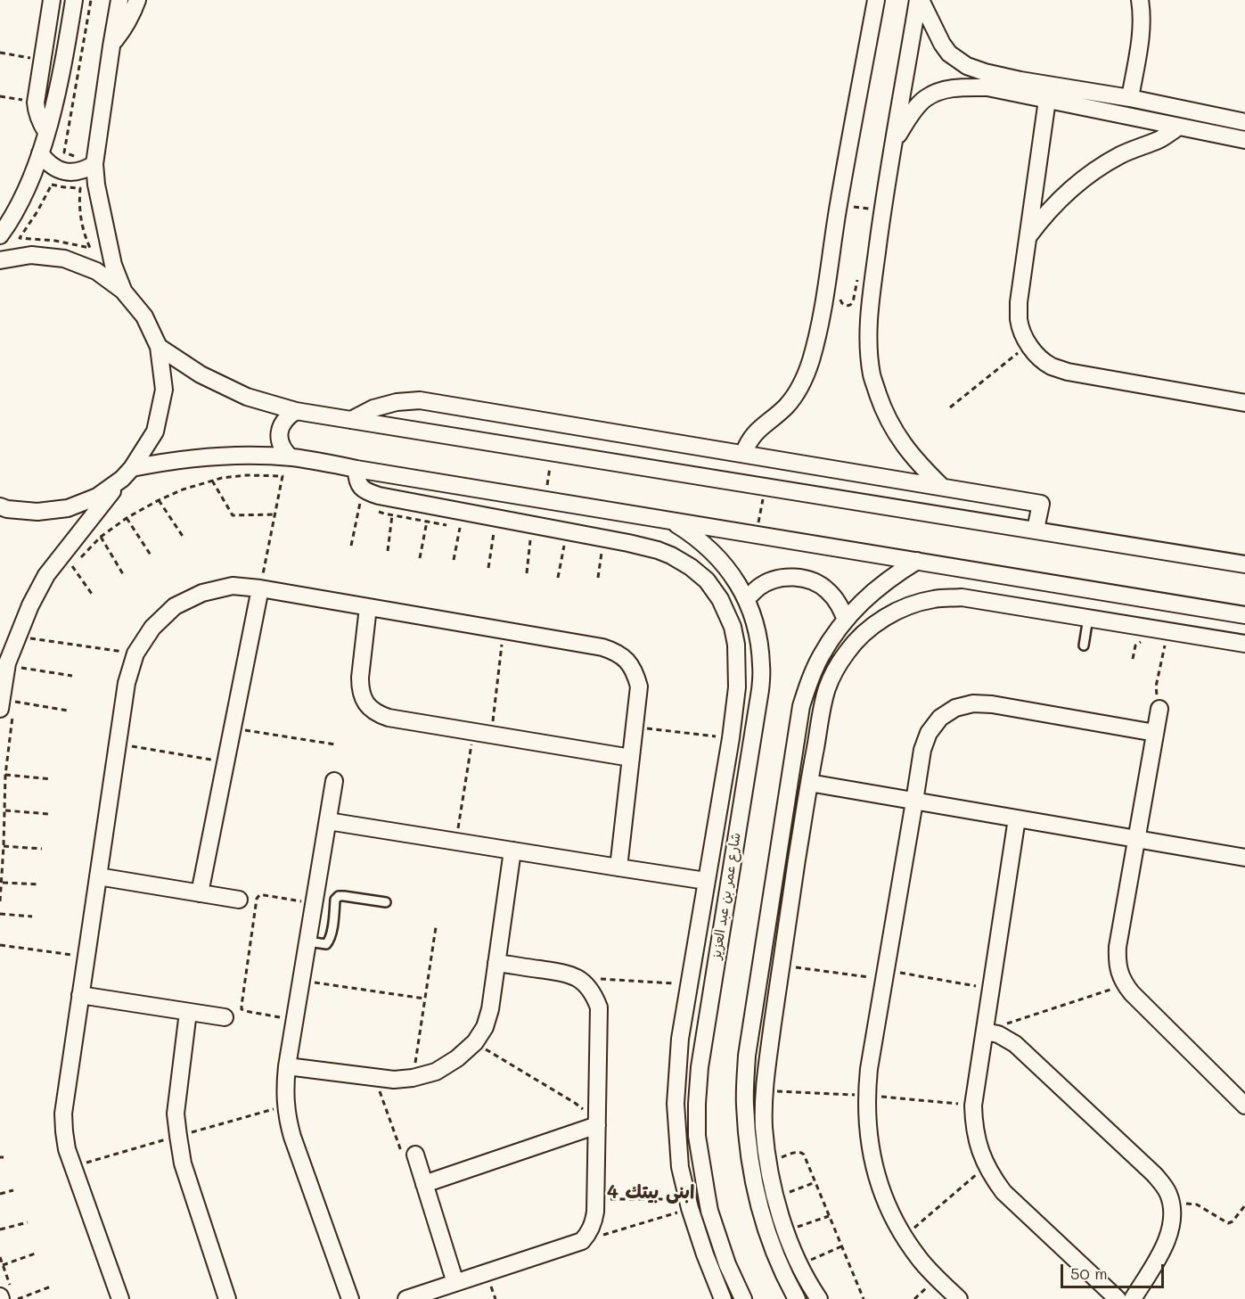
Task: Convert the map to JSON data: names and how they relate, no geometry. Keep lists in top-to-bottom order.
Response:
{
  "streets": {
    "street": ["شارع عمر بن عبد العزيز"]
  },
  "districts": ["ابنى بيتك 4"],
  "scale_bar": "50 m"
}
